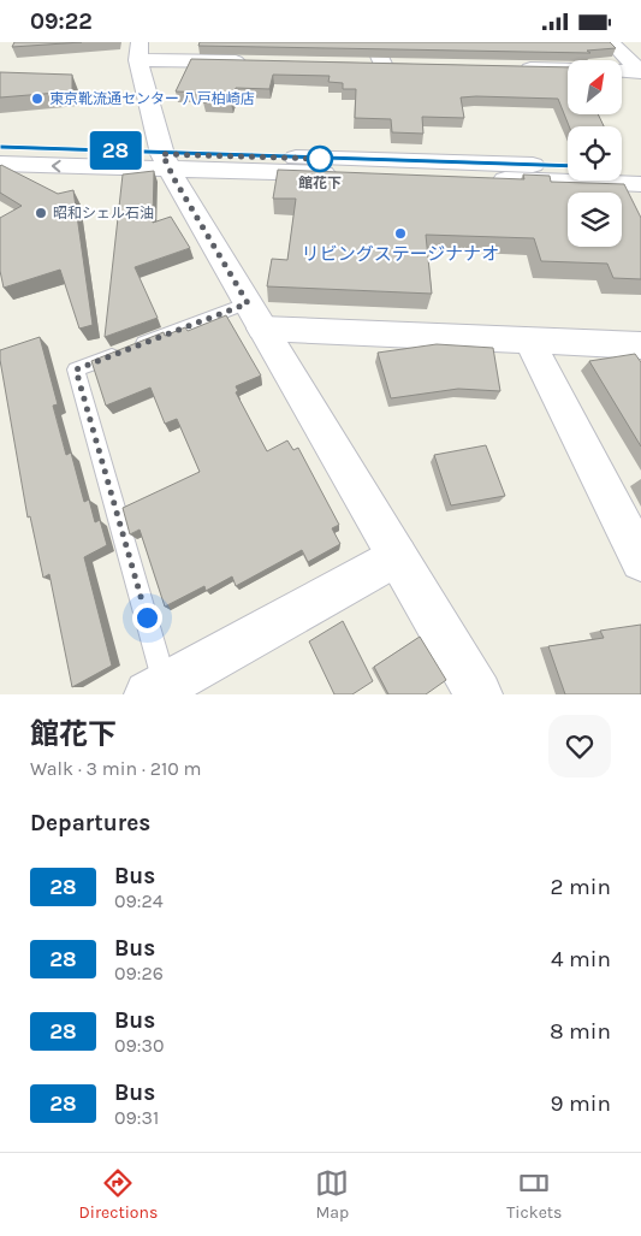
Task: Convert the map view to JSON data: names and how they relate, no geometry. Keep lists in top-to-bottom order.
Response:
{
  "places": [
    "東京靴流通センター 八戸柏崎店",
    "館花下",
    "昭和シェル石油",
    "リビングステージナナオ"
  ],
  "lines": ["bus line 28"],
  "north": "top right",
  "page": {
    "status": "09:22",
    "on_map": "28",
    "heading": [
      ["館花下", "Walk · 3 min · 210 m"],
      "Departures"
    ],
    "list": [
      {
        "mark": "28",
        "name": "Bus",
        "note": "09:24",
        "value": "2 min"
      },
      {
        "mark": "28",
        "name": "Bus",
        "note": "09:26",
        "value": "4 min"
      },
      {
        "mark": "28",
        "name": "Bus",
        "note": "09:30",
        "value": "8 min"
      },
      {
        "mark": "28",
        "name": "Bus",
        "note": "09:31",
        "value": "9 min"
      }
    ],
    "tabs": ["Directions", "Map", "Tickets"]
  }
}
